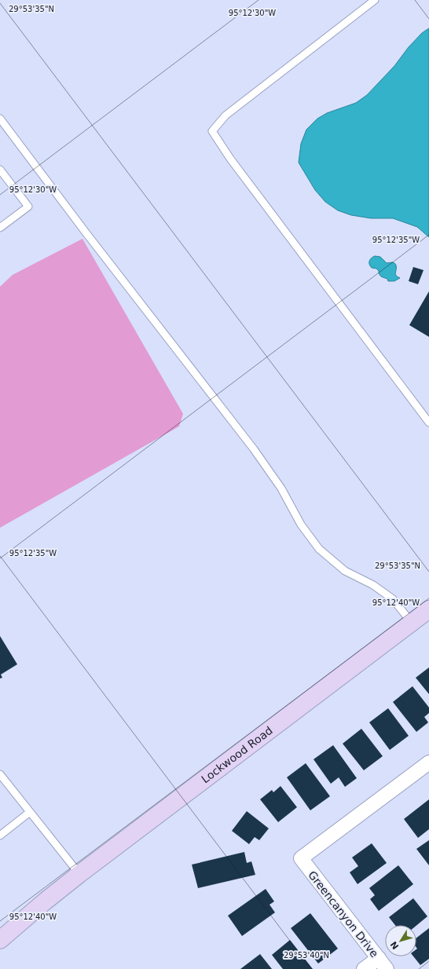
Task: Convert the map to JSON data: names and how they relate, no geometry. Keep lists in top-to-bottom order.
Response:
{
  "streets": {
    "main road": ["Lockwood Road"],
    "street": ["Greencanyon Drive"]
  },
  "north": "bottom left",
  "coordinates": [
    "29°53'35\"N",
    "95°12'30\"W",
    "95°12'35\"W",
    "95°12'40\"W",
    "29°53'40\"N"
  ]
}
